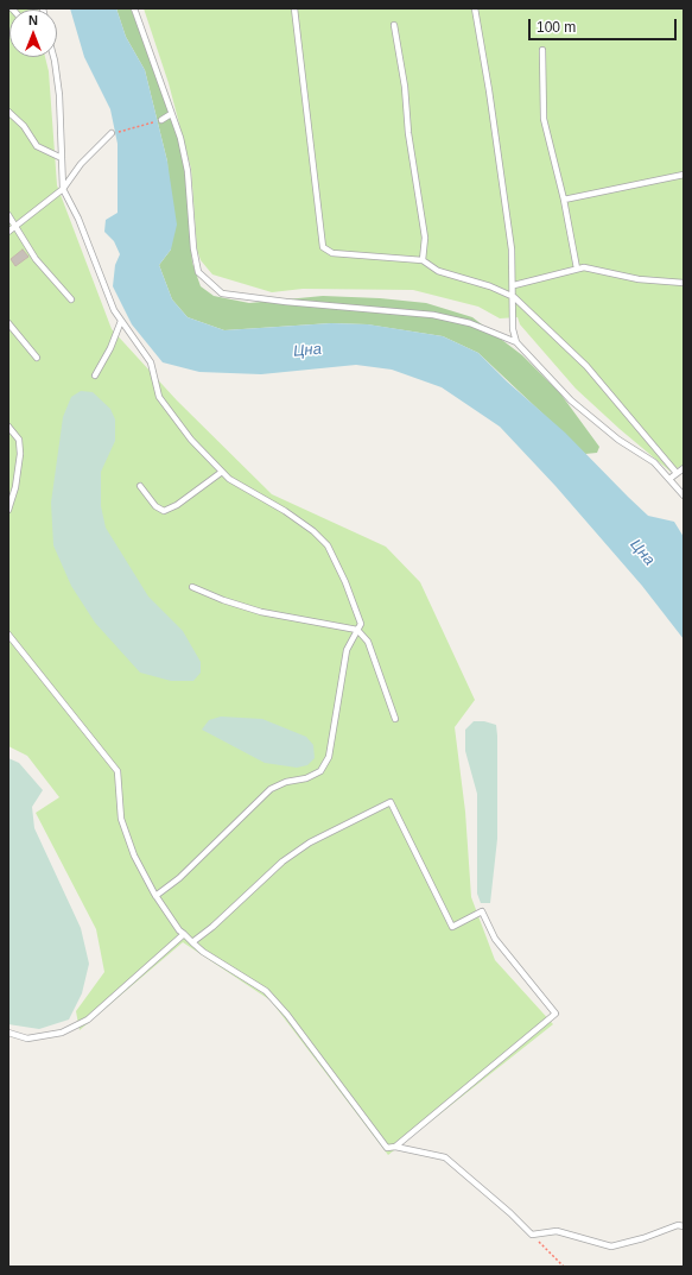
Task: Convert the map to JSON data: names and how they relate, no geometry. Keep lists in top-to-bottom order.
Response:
{
  "water": ["Цна"],
  "scale_bar": "100 m",
  "north": "top"
}
